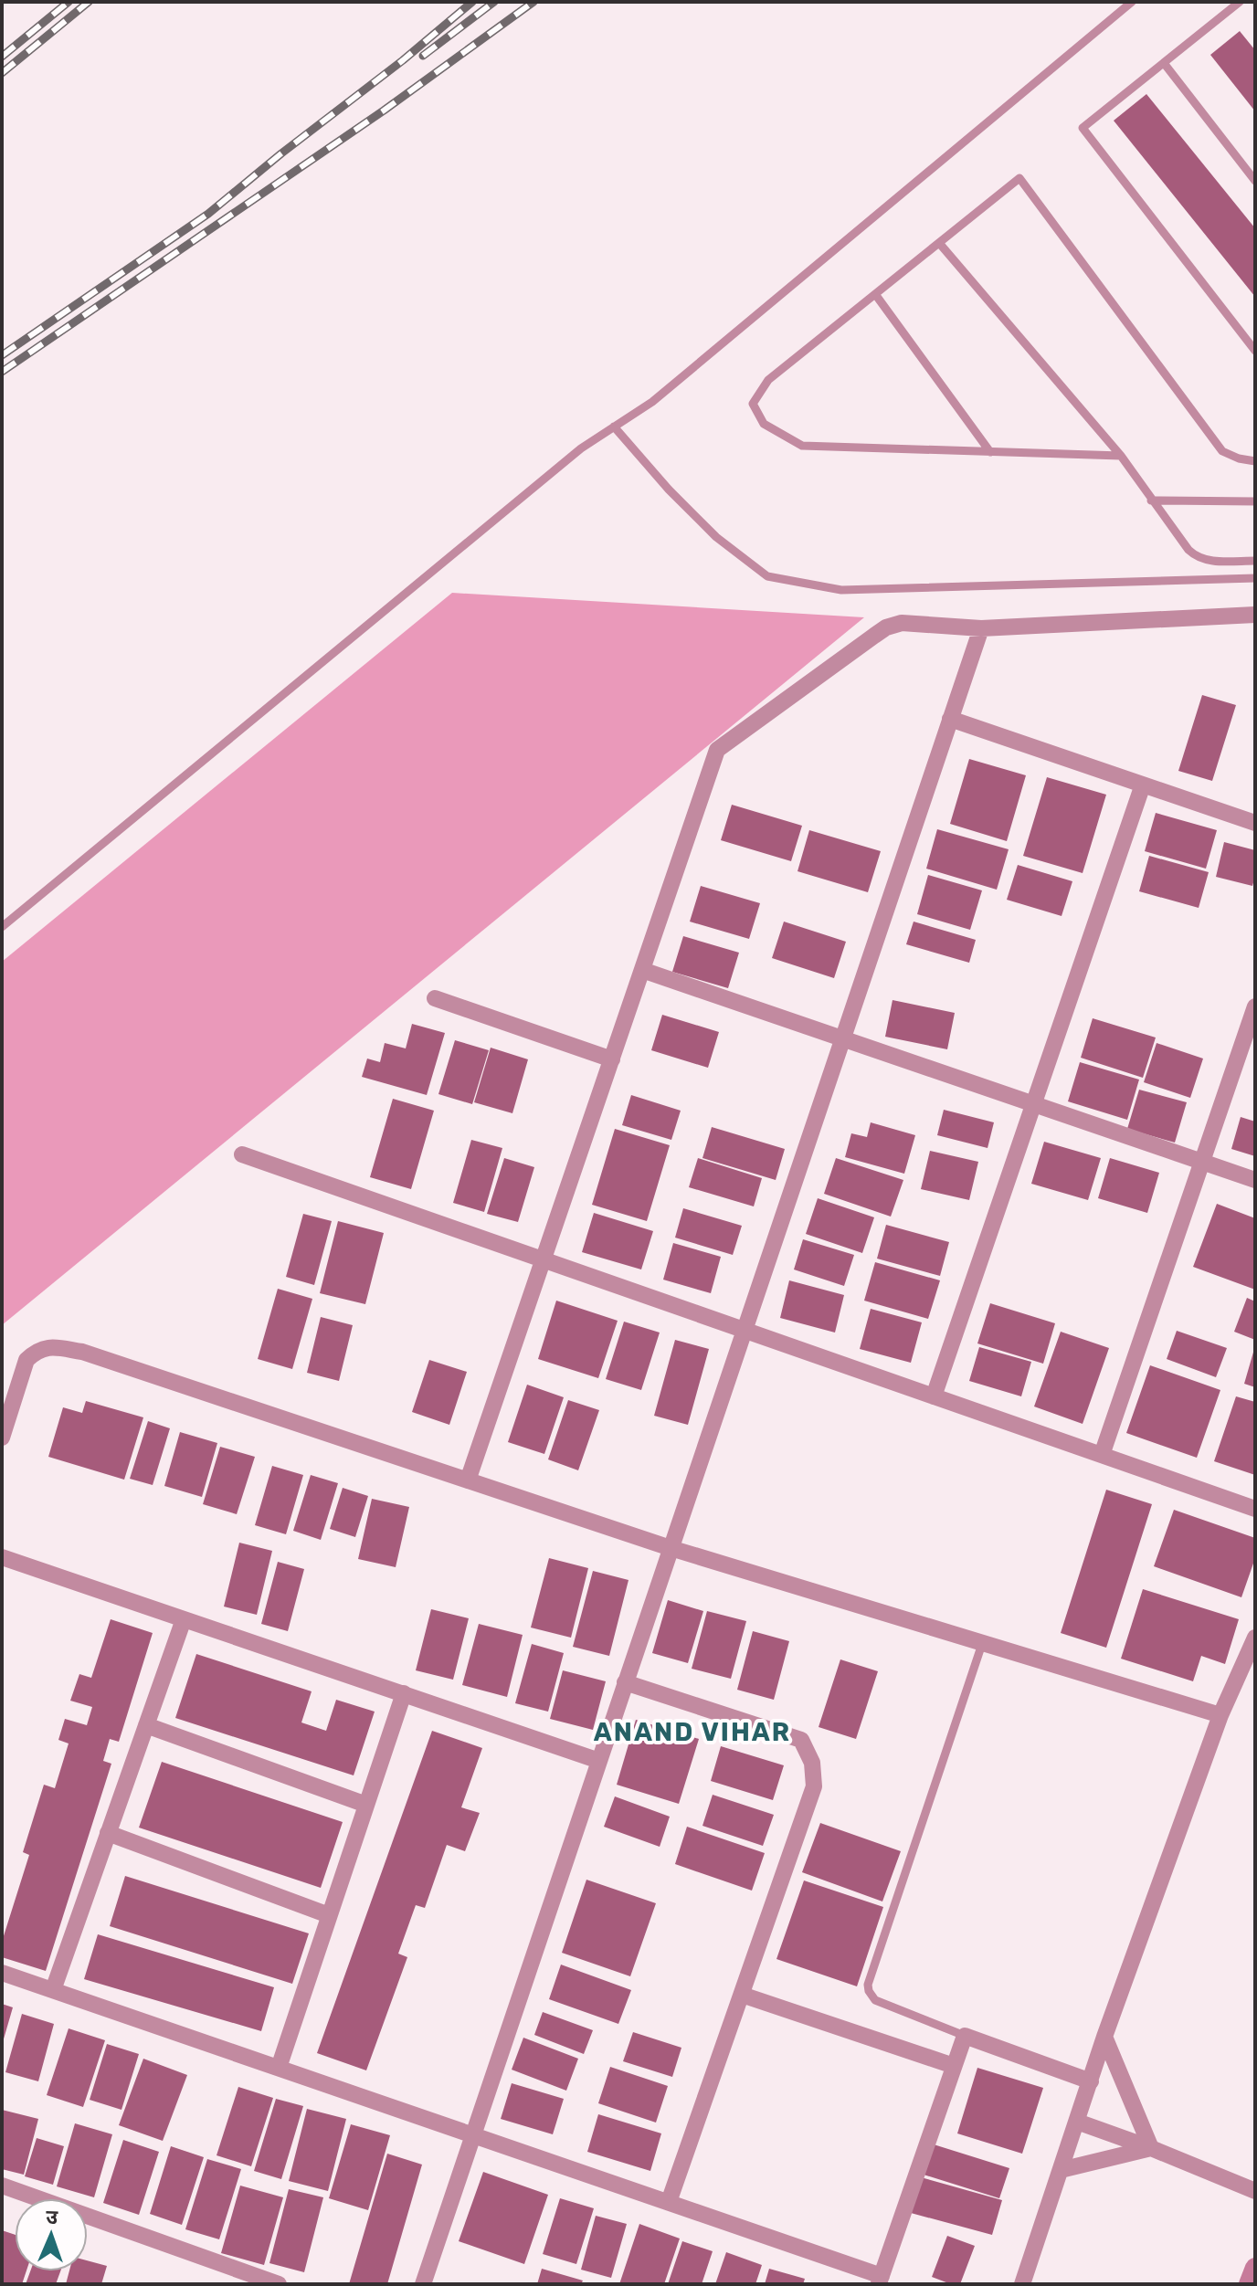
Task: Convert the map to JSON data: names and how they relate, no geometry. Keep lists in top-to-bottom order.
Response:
{
  "districts": ["ANAND VIHAR"],
  "north": "top"
}
